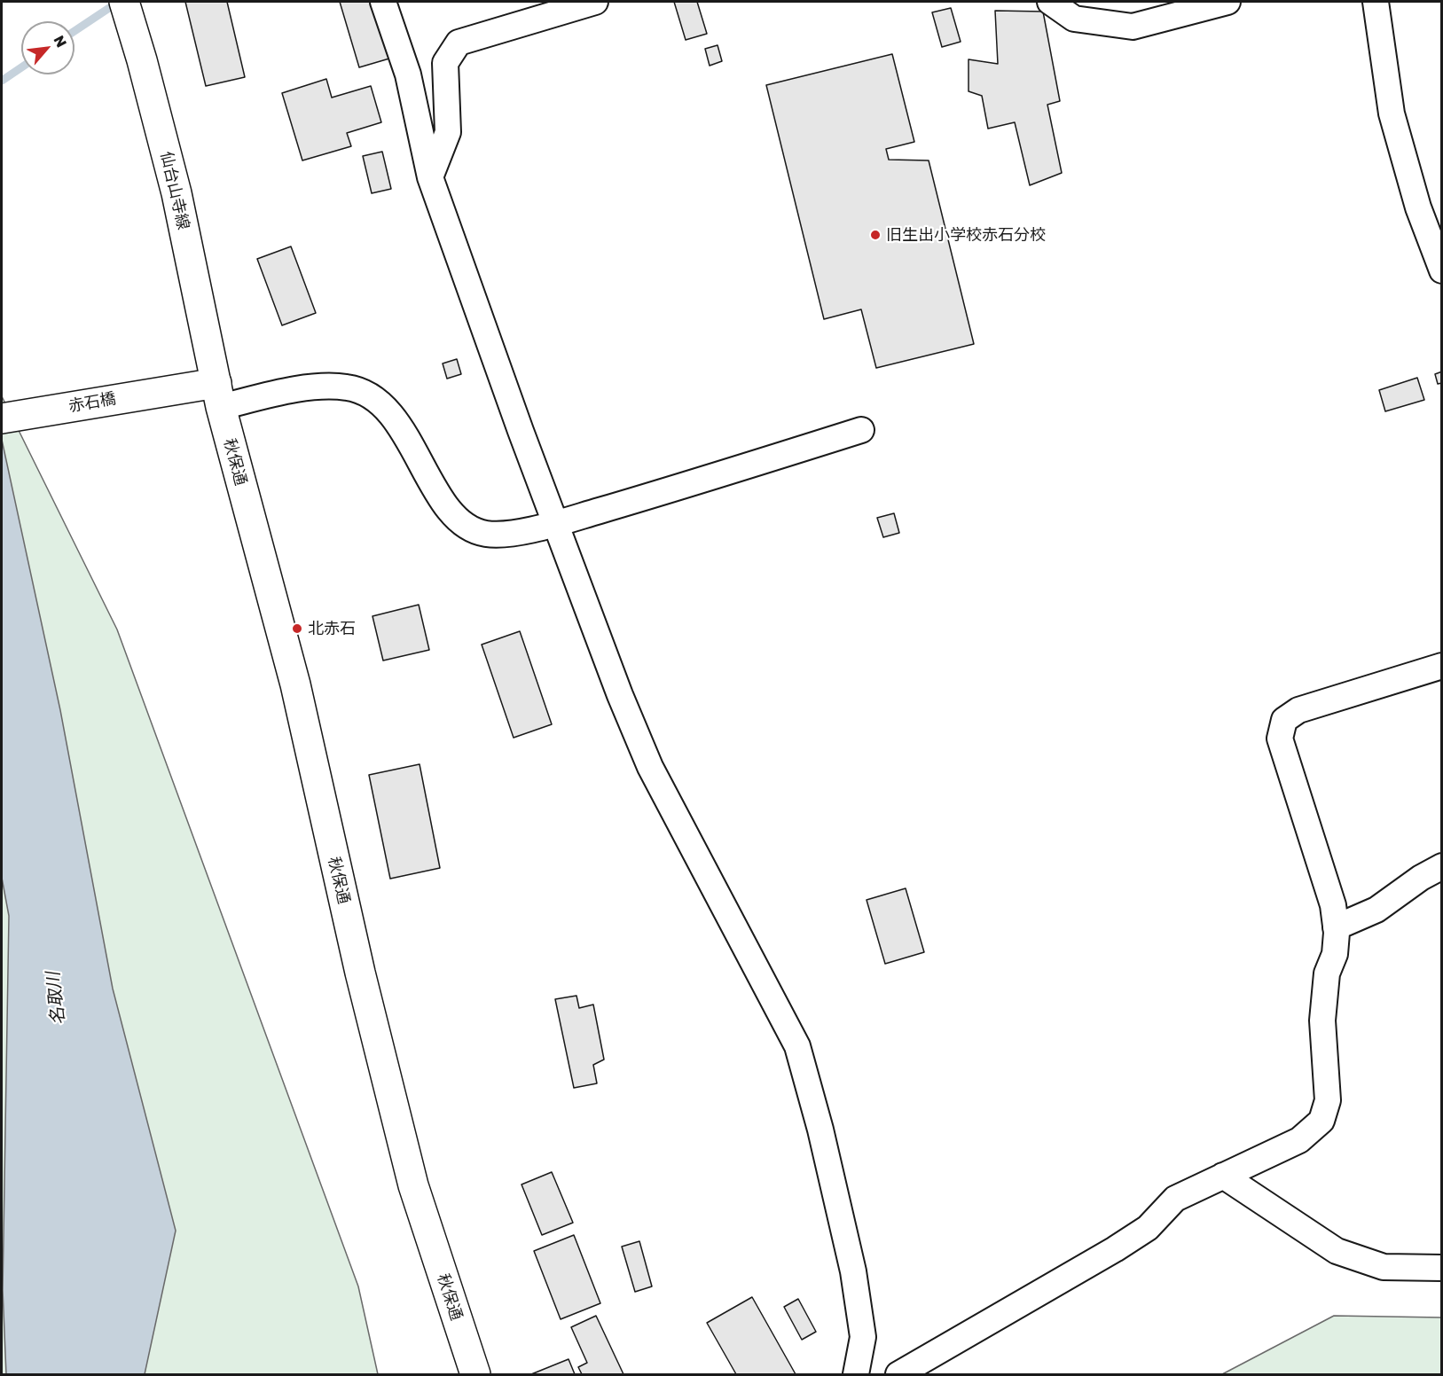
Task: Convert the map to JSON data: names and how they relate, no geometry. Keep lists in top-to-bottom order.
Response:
{
  "streets": {
    "main road": ["仙台山寺線", "赤石橋", "秋保通"]
  },
  "crossings": [
    ["仙台山寺線", "赤石橋"],
    ["仙台山寺線", "秋保通"],
    ["赤石橋", "秋保通"]
  ],
  "water": ["名取川"],
  "places": ["旧生出小学校赤石分校", "北赤石"],
  "north": "top right"
}
